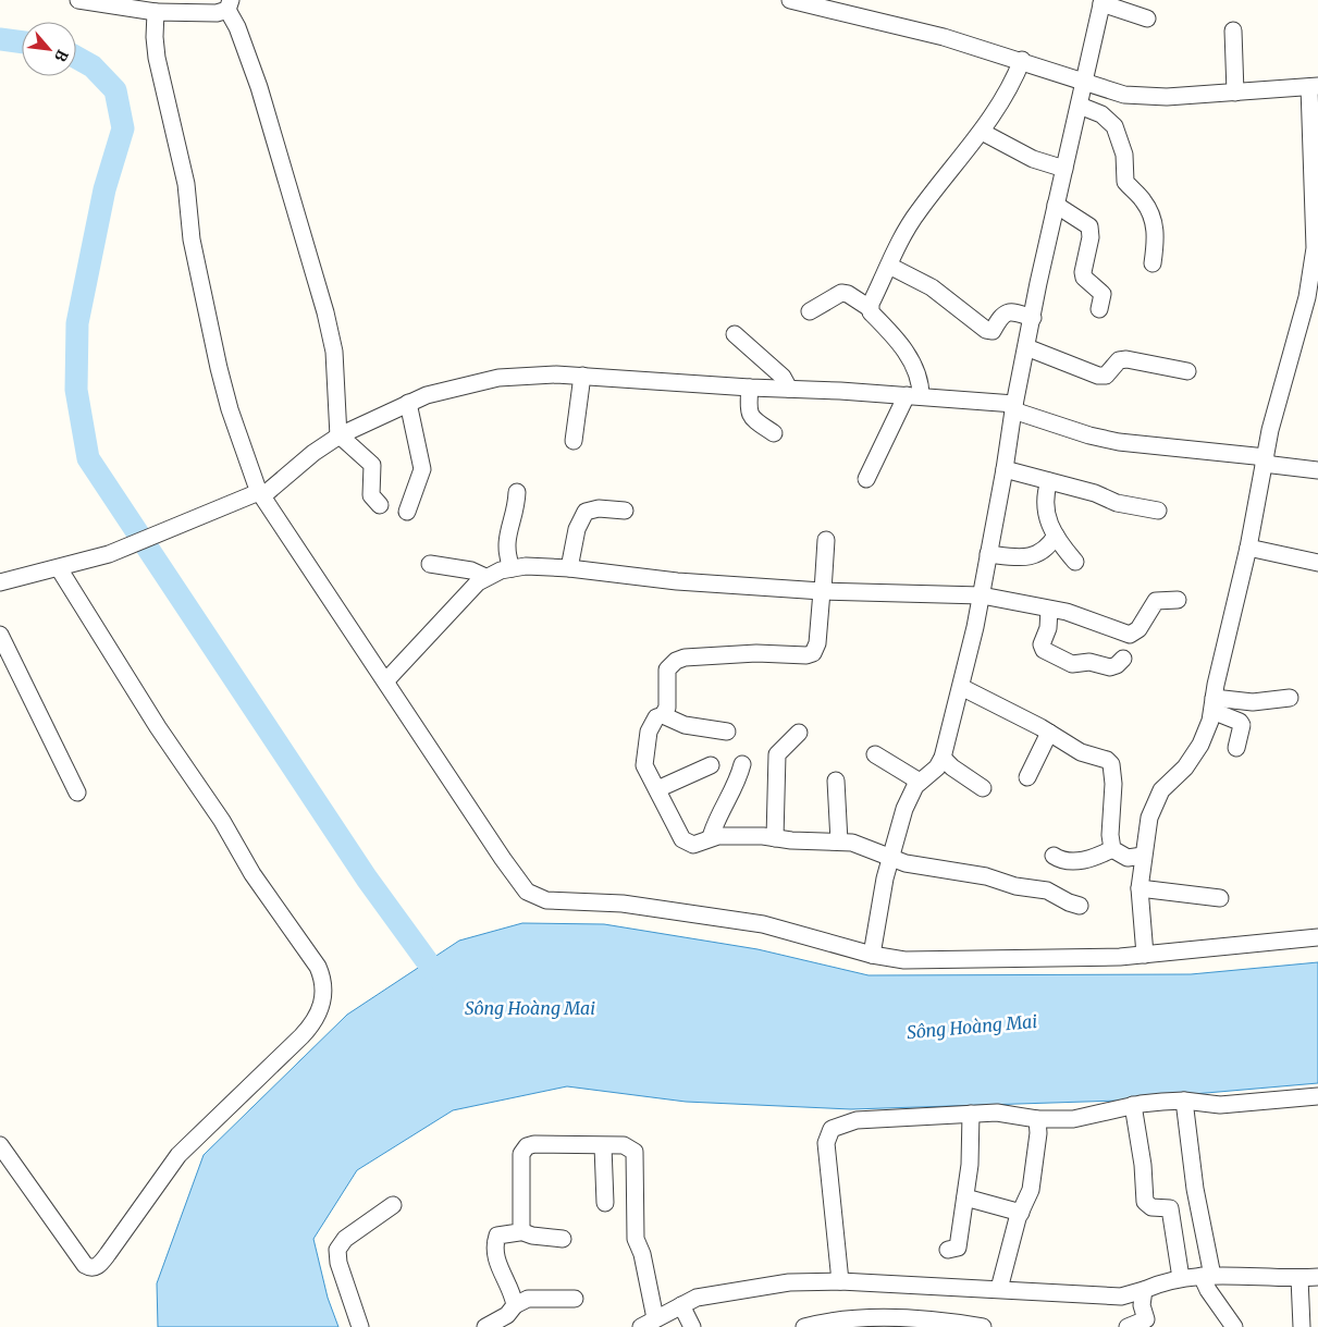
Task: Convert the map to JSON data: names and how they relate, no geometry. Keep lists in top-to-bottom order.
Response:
{
  "water": ["Sông Hoàng Mai"],
  "north": "bottom right"
}
